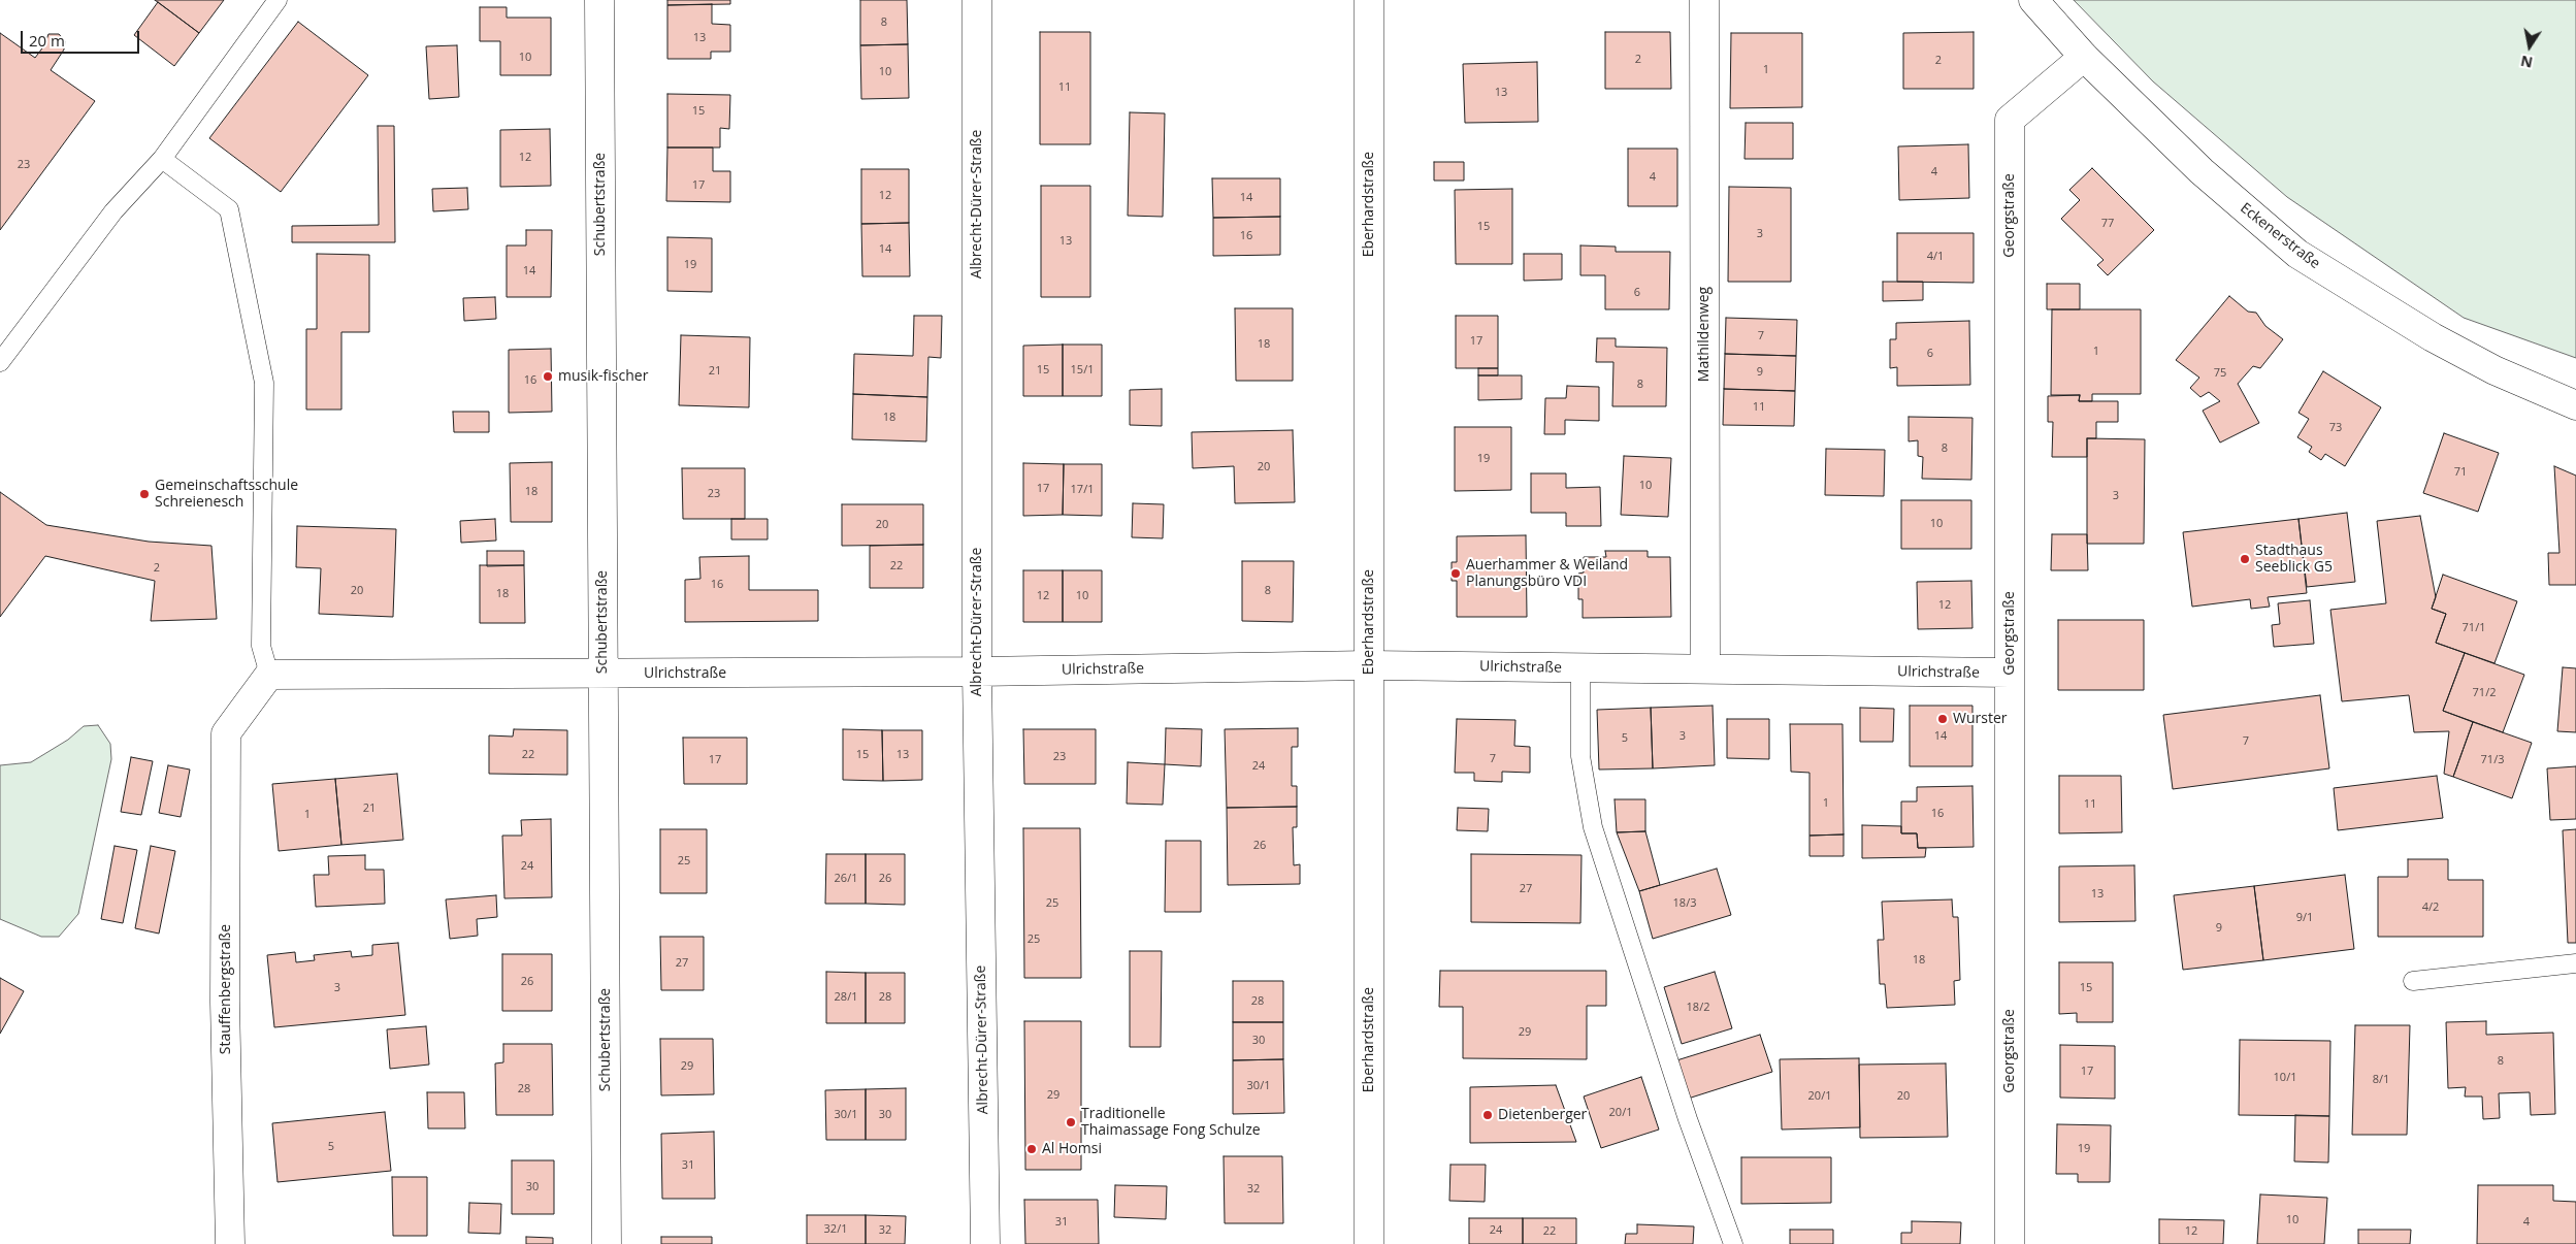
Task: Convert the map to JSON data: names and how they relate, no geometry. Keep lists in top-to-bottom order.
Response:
{
  "streets": {
    "street": [
      "Schubertstraße",
      "Albrecht-Dürer-Straße",
      "Eberhardstraße",
      "Georgstraße",
      "Eckenerstraße",
      "Mathildenweg",
      "Ulrichstraße",
      "Stauffenbergstraße"
    ]
  },
  "crossings": [
    ["Schubertstraße", "Ulrichstraße"],
    ["Albrecht-Dürer-Straße", "Ulrichstraße"],
    ["Eberhardstraße", "Ulrichstraße"],
    ["Georgstraße", "Eckenerstraße"],
    ["Georgstraße", "Ulrichstraße"],
    ["Mathildenweg", "Ulrichstraße"],
    ["Ulrichstraße", "Stauffenbergstraße"]
  ],
  "places": [
    "musik-fischer",
    "Gemeinschaftsschule Schreienesch",
    "Stadthaus Seeblick G5",
    "Auerhammer & Weiland Planungsbüro VDI",
    "Wurster",
    "Dietenberger",
    "Traditionelle Thaimassage Fong Schulze",
    "Al Homsi"
  ],
  "house_numbers": [
    "8",
    "13",
    "10",
    "2",
    "2",
    "1",
    "10",
    "11",
    "13",
    "15",
    "12",
    "23",
    "4",
    "4",
    "17",
    "12",
    "14",
    "77",
    "15",
    "3",
    "16",
    "13",
    "14",
    "4/1",
    "19",
    "14",
    "6",
    "7",
    "17",
    "18",
    "1",
    "6",
    "15",
    "15/1",
    "21",
    "9",
    "75",
    "16",
    "8",
    "11",
    "18",
    "73",
    "8",
    "19",
    "20",
    "71",
    "10",
    "17",
    "17/1",
    "18",
    "23",
    "3",
    "10",
    "20",
    "22",
    "2",
    "16",
    "20",
    "8",
    "18",
    "12",
    "10",
    "12",
    "71/1",
    "71/2",
    "3",
    "14",
    "5",
    "7",
    "22",
    "15",
    "13",
    "23",
    "7",
    "17",
    "71/3",
    "24",
    "1",
    "11",
    "21",
    "16",
    "1",
    "26",
    "25",
    "24",
    "26/1",
    "26",
    "27",
    "13",
    "25",
    "18/3",
    "4/2",
    "9/1",
    "9",
    "25",
    "18",
    "27",
    "26",
    "3",
    "15",
    "28/1",
    "28",
    "28",
    "18/2",
    "29",
    "30",
    "8",
    "29",
    "17",
    "10/1",
    "8/1",
    "30/1",
    "28",
    "29",
    "20/1",
    "20",
    "20/1",
    "30/1",
    "30",
    "5",
    "19",
    "31",
    "30",
    "32",
    "10",
    "31",
    "4",
    "32/1",
    "32",
    "24",
    "22",
    "12"
  ],
  "scale_bar": "20 m",
  "north": "bottom"
}
